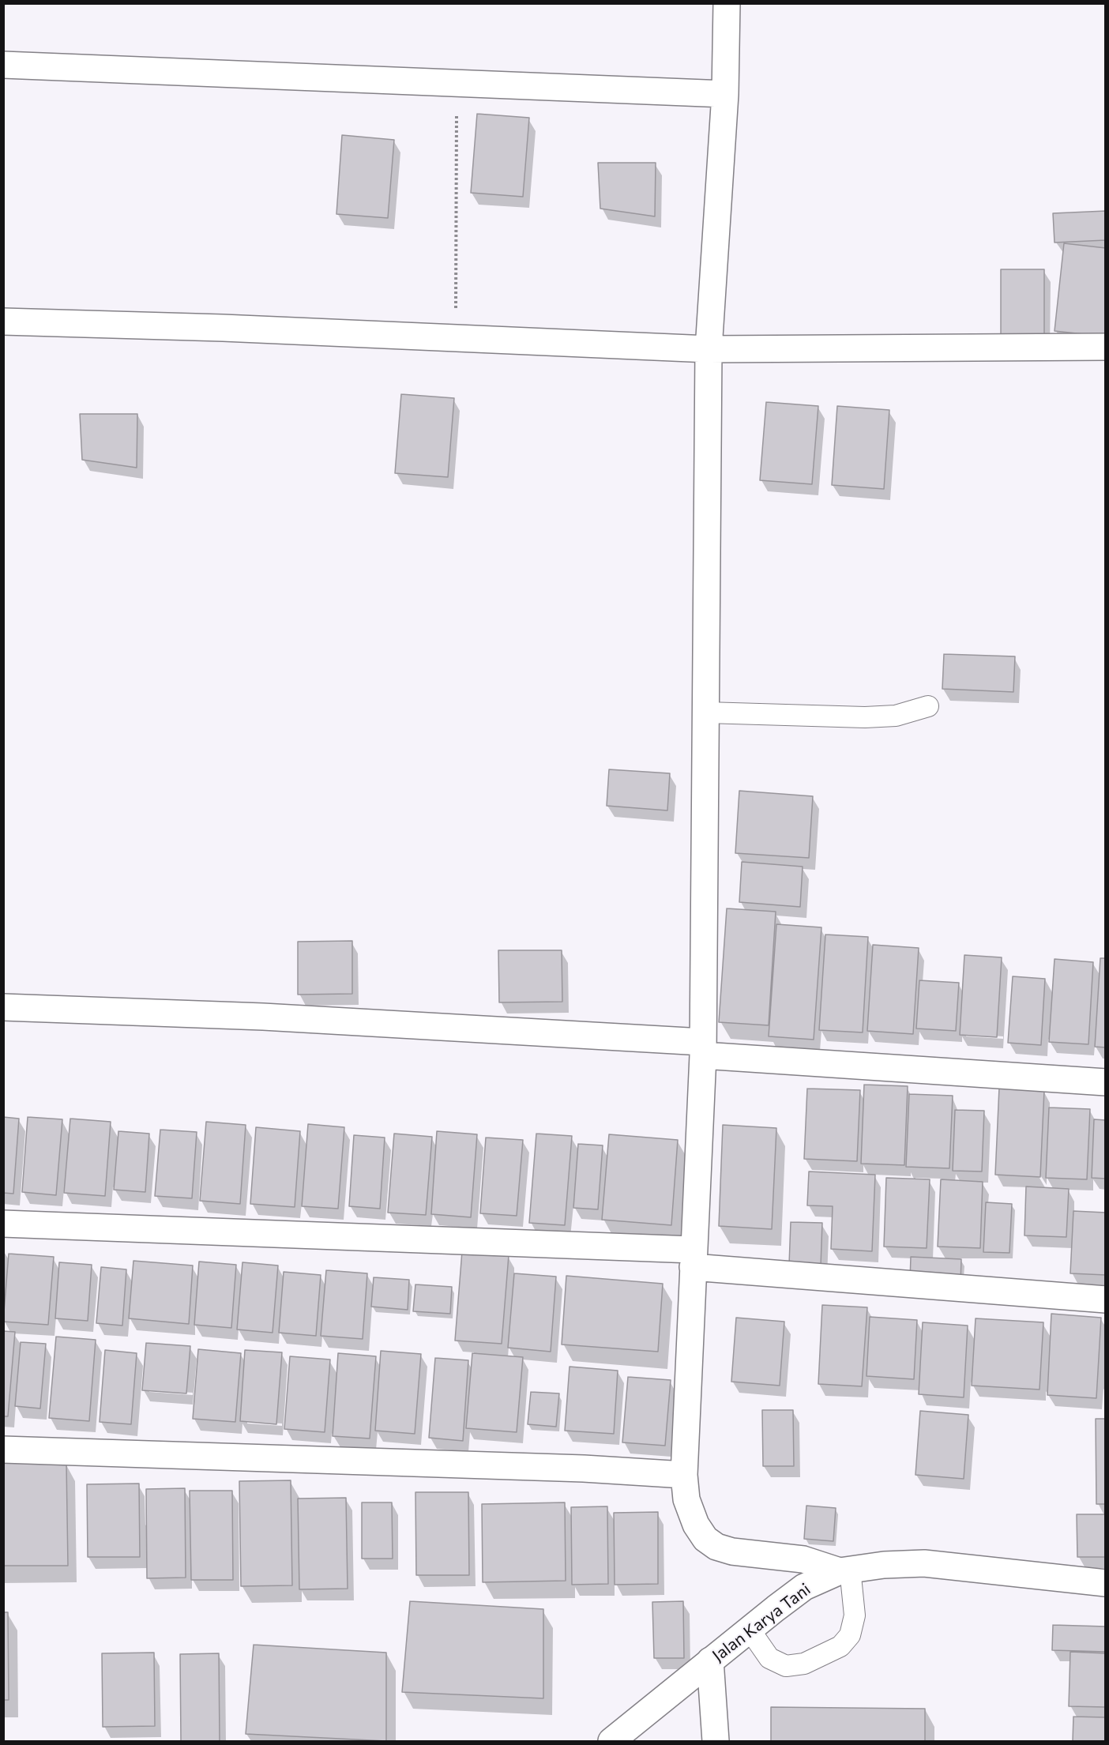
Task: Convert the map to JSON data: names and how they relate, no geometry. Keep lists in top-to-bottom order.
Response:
{
  "streets": {
    "street": ["Jalan Karya Tani"]
  }
}
